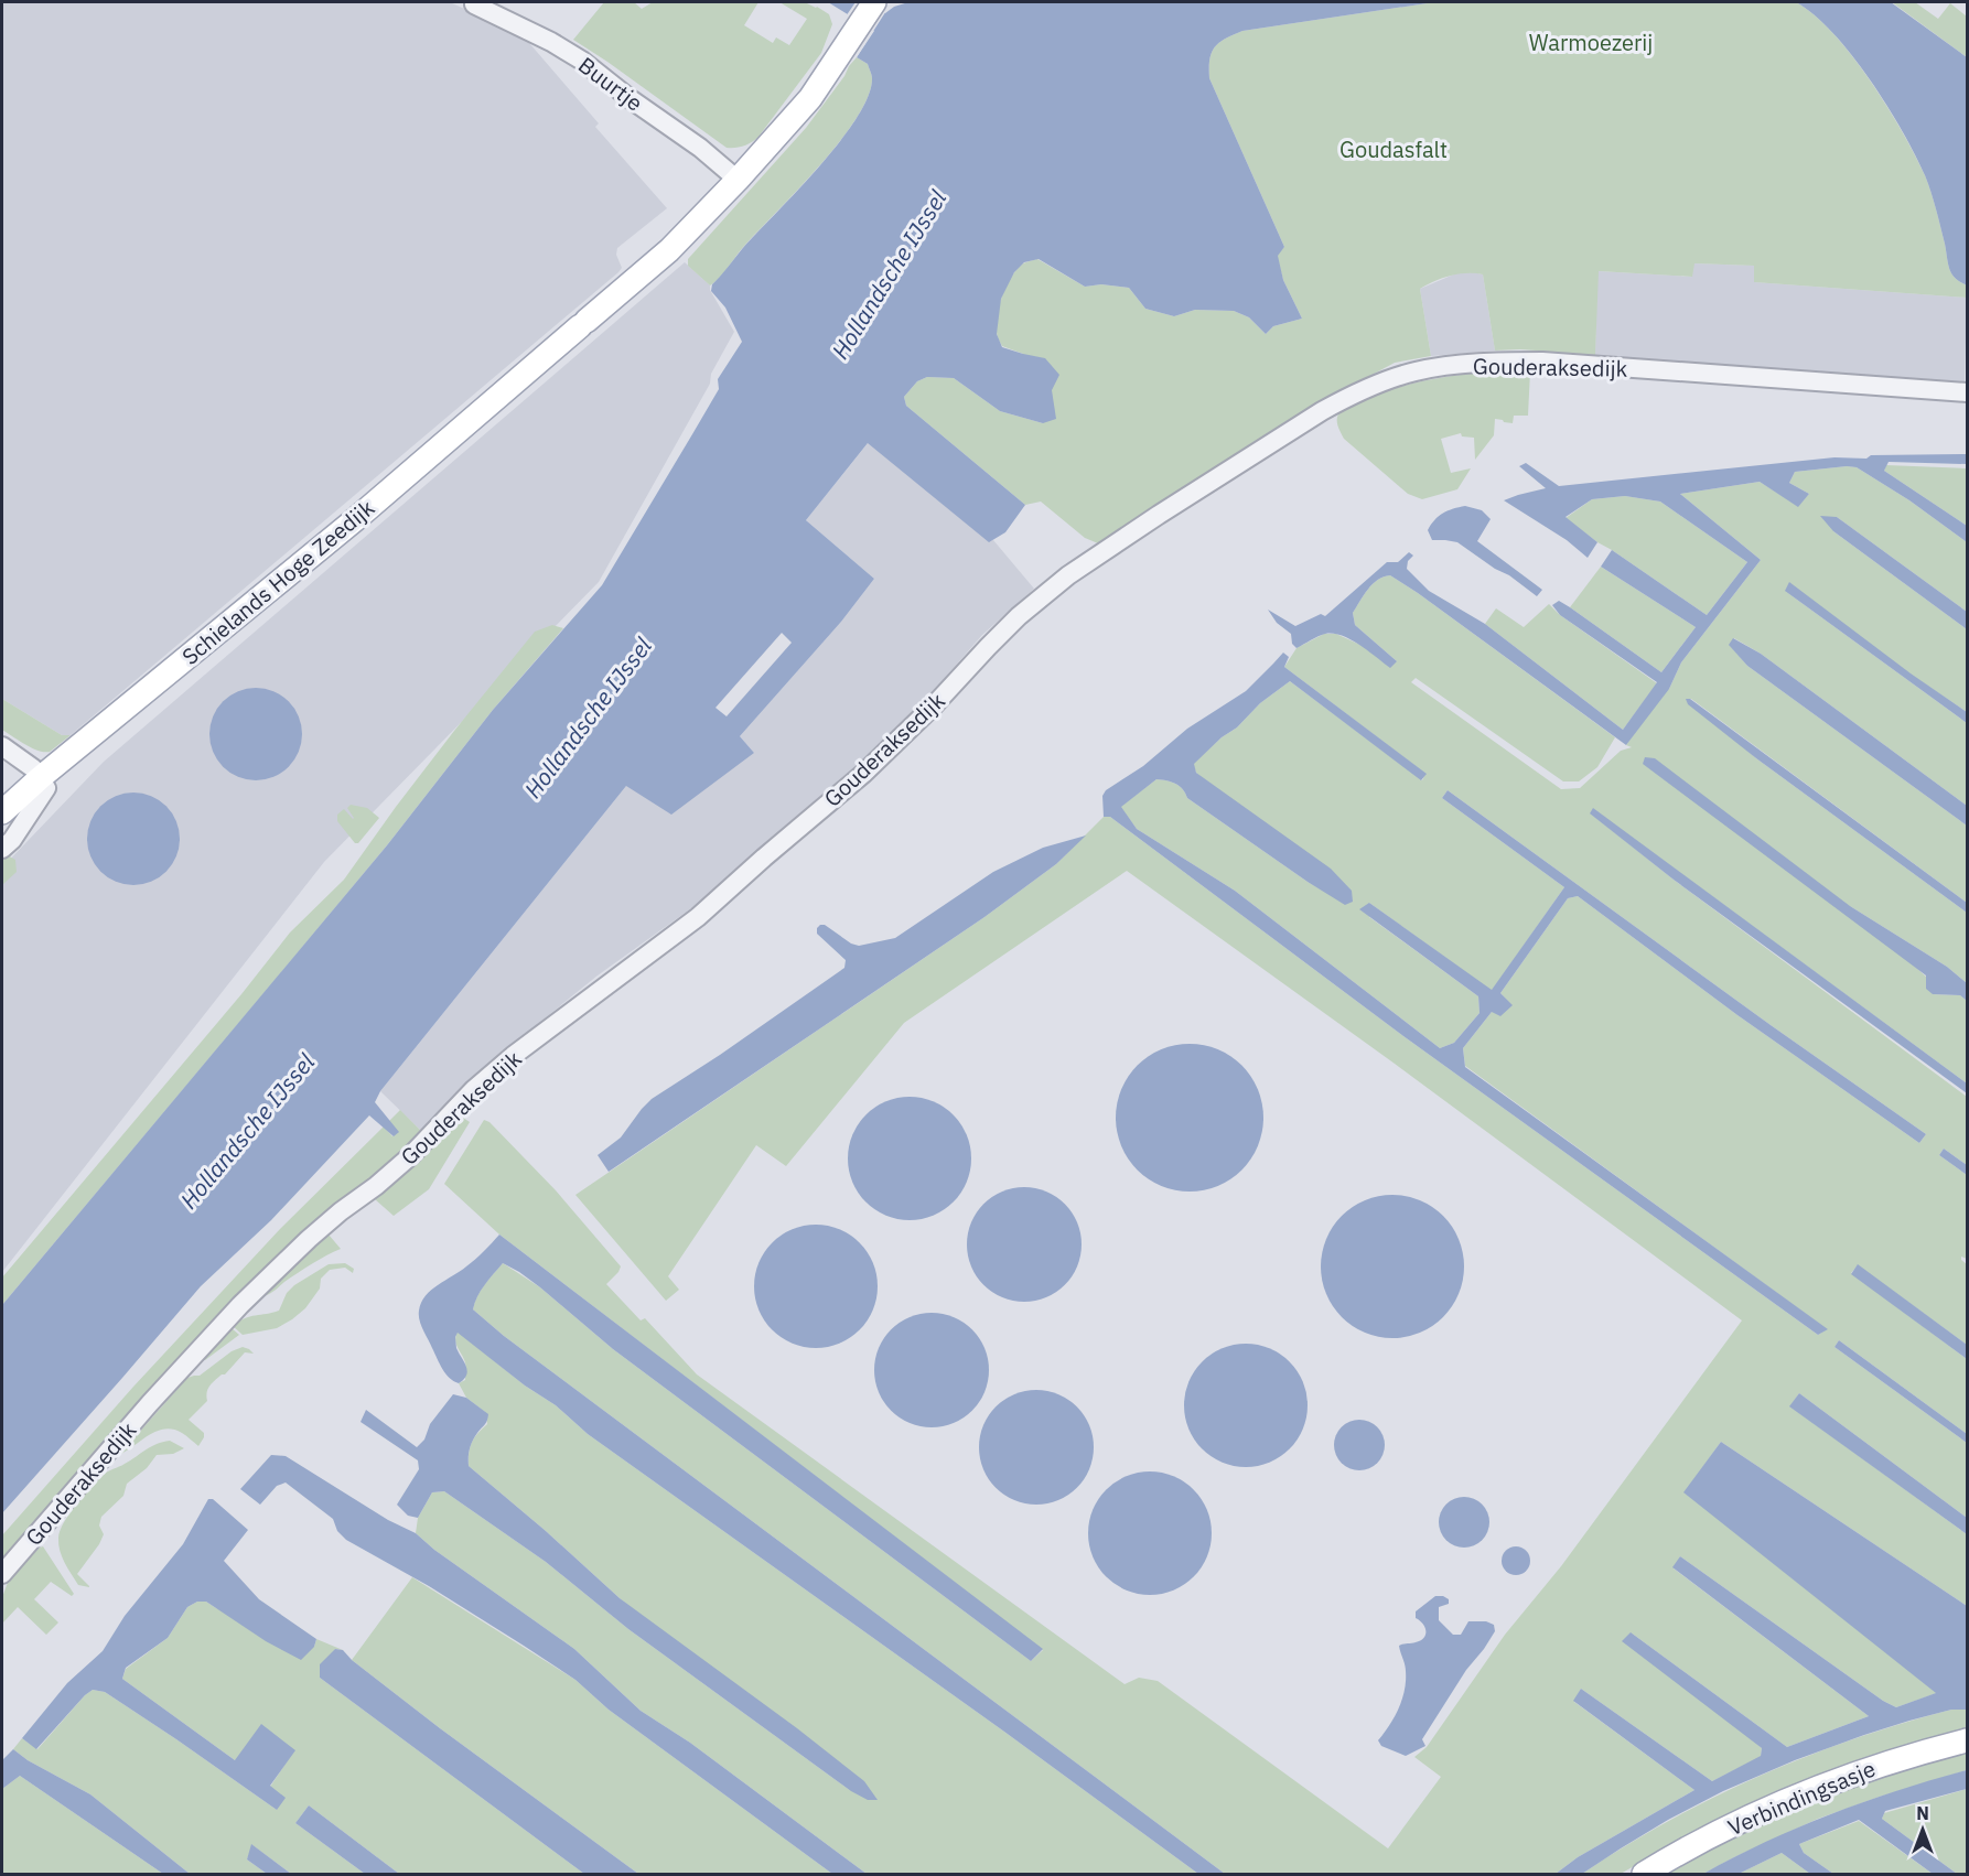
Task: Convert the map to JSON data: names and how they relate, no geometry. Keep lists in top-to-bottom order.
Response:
{
  "streets": {
    "main road": ["Schielands Hoge Zeedijk", "Verbindingsasje"],
    "street": ["Buurtje", "Gouderaksedijk"]
  },
  "crossings": [
    ["Buurtje", "Schielands Hoge Zeedijk"]
  ],
  "water": ["Hollandsche IJssel"],
  "parks": ["Warmoezerij", "Goudasfalt"],
  "north": "top"
}
